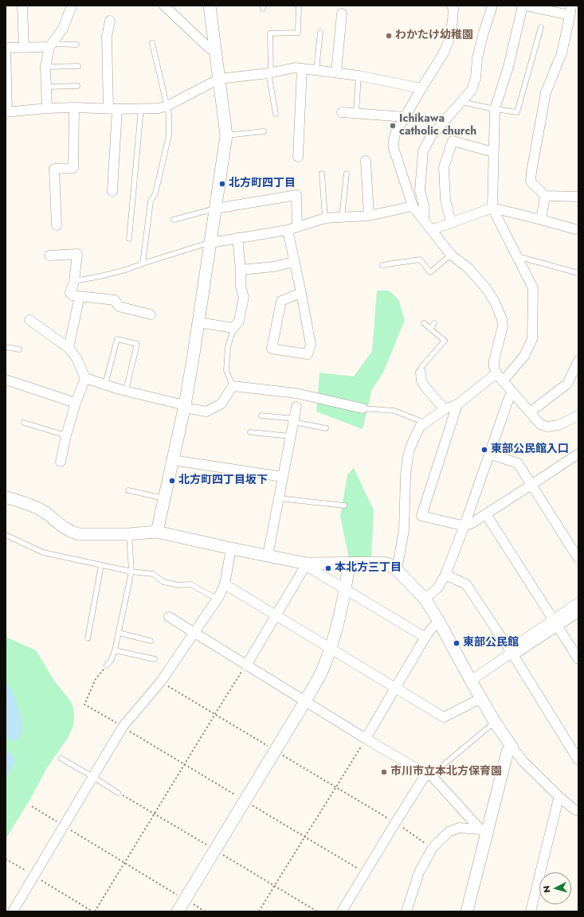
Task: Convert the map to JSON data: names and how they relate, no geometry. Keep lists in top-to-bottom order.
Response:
{
  "places": [
    "わかたけ幼稚園",
    "Ichikawa catholic church",
    "北方町四丁目",
    "東部公民館入口",
    "北方町四丁目坂下",
    "本北方三丁目",
    "東部公民館",
    "市川市立本北方保育園"
  ],
  "north": "left"
}
